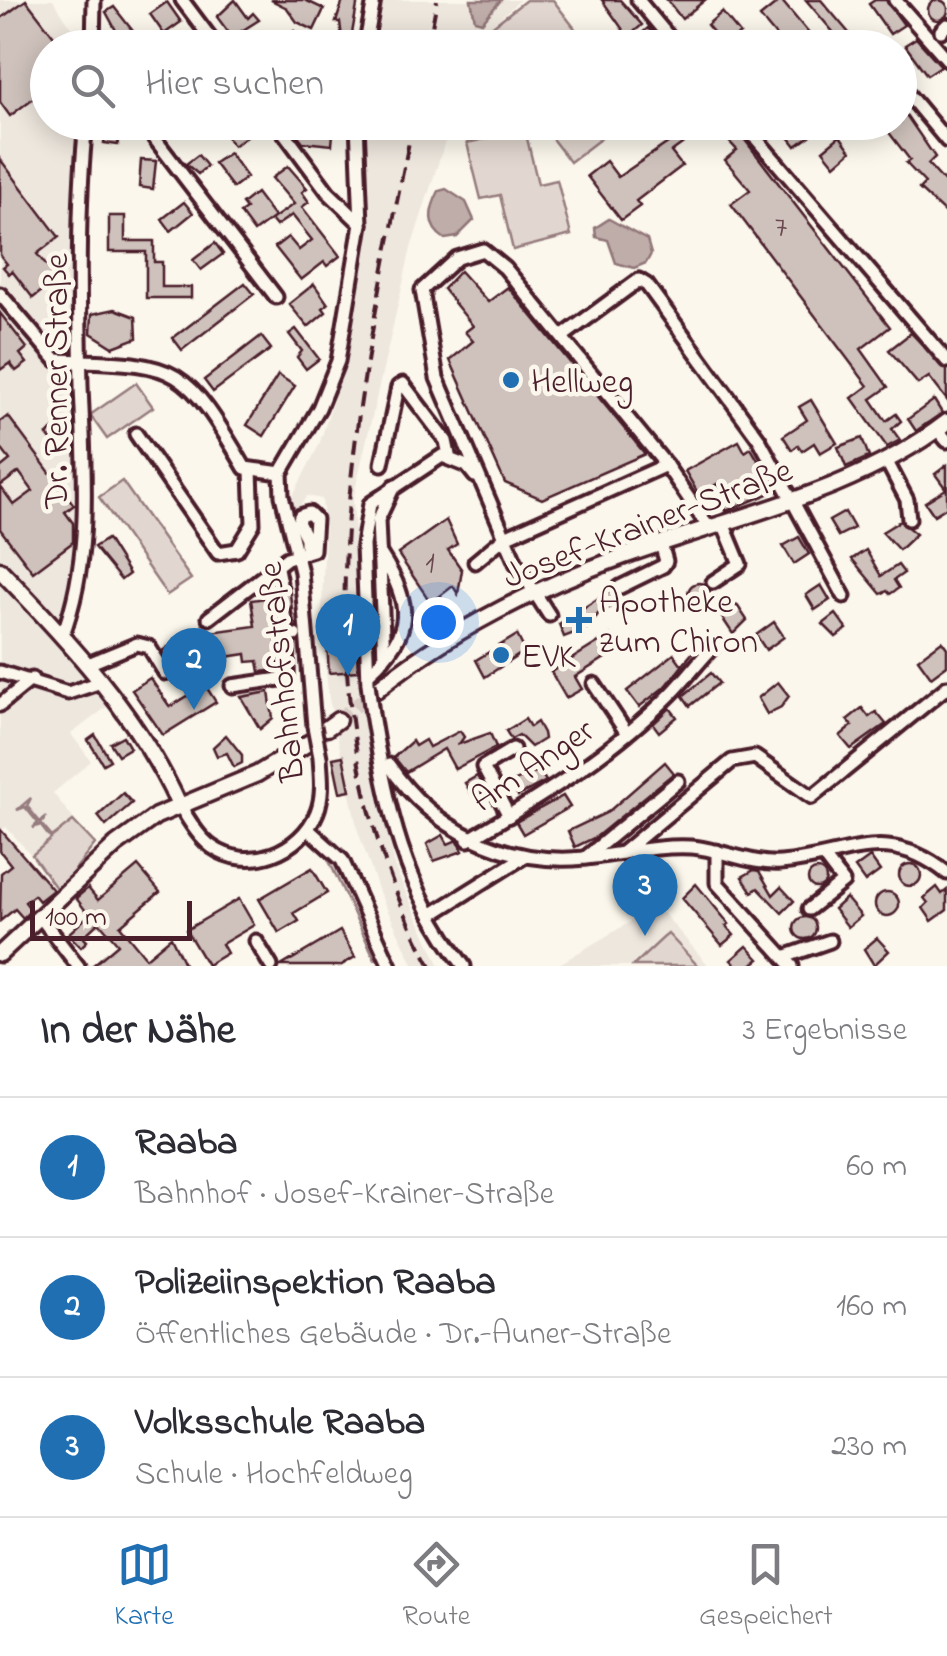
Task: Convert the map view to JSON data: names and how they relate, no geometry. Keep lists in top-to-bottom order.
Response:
{
  "streets": {
    "main road": ["Josef-Krainer-Straße"],
    "street": ["Dr. Renner Straße", "Bahnhofstraße", "Am Anger"]
  },
  "places": {
    "other": ["Hellweg", "EVK"],
    "health": ["Apotheke zum Chiron"]
  },
  "house_numbers": ["7", "1"],
  "scale_bar": "100 m",
  "page": {
    "search": "Hier suchen",
    "pins": ["1", "2", "3"],
    "scale": "100 m",
    "heading": ["In der Nähe", "3 Ergebnisse"],
    "list": [
      {
        "mark": "1",
        "name": "Raaba",
        "note": "Bahnhof · Josef-Krainer-Straße",
        "value": "60 m"
      },
      {
        "mark": "2",
        "name": "Polizeiinspektion Raaba",
        "note": "Öffentliches Gebäude · Dr.-Auner-Straße",
        "value": "160 m"
      },
      {
        "mark": "3",
        "name": "Volksschule Raaba",
        "note": "Schule · Hochfeldweg",
        "value": "230 m"
      }
    ],
    "nav": ["Karte", "Route", "Gespeichert"]
  }
}
